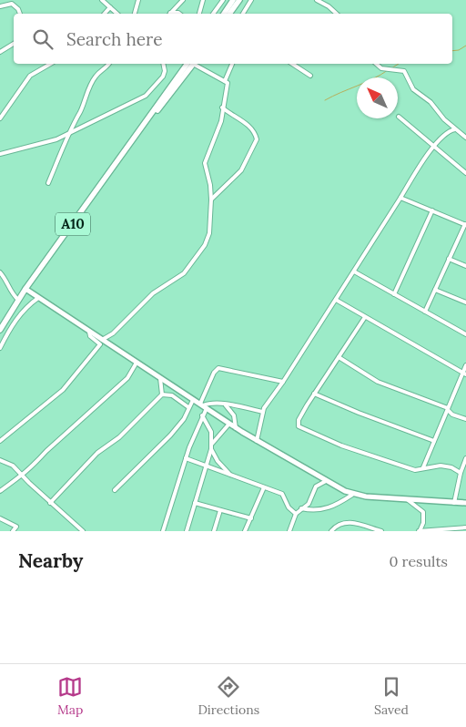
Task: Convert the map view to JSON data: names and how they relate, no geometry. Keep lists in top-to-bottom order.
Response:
{
  "streets": {
    "main road": ["A10"]
  },
  "north": "top left",
  "page": {
    "search": "Search here",
    "heading": ["Nearby", "0 results"],
    "nav": ["Map", "Directions", "Saved"]
  }
}
